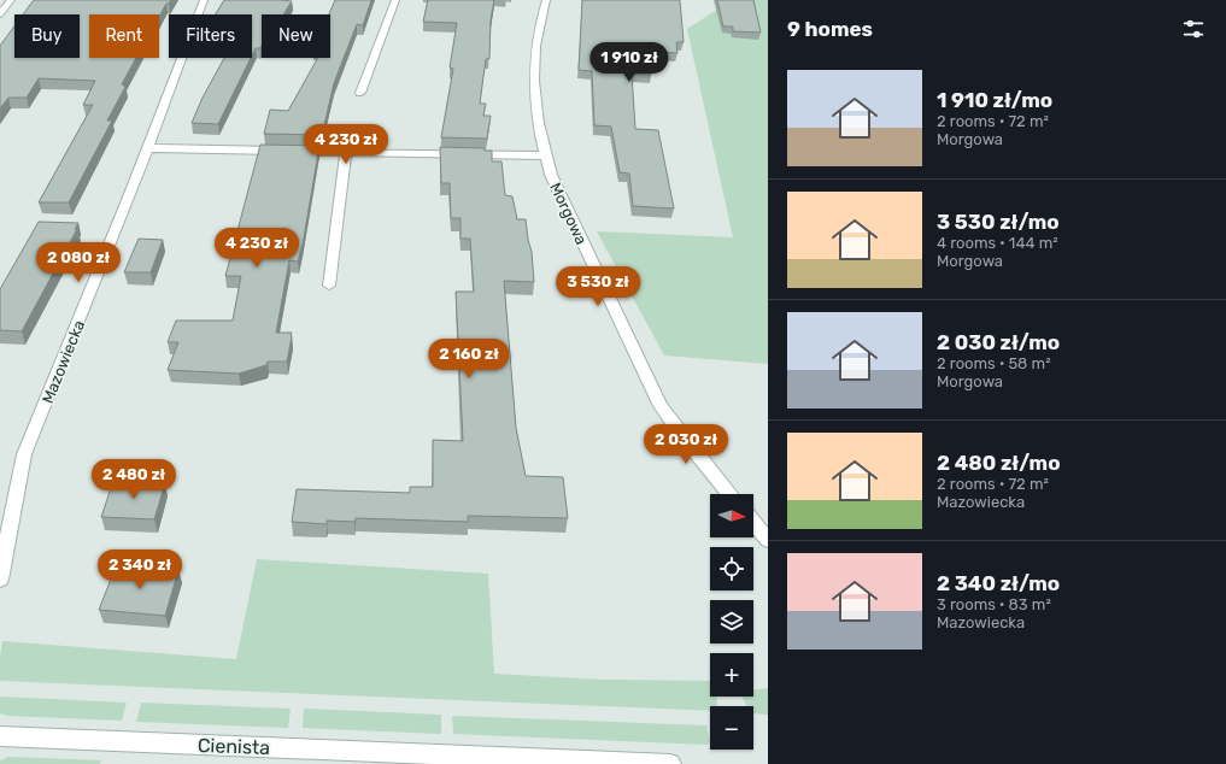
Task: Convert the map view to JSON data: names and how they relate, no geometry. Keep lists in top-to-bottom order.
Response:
{
  "streets": {
    "street": ["Morgowa", "Mazowiecka", "Cienista"]
  },
  "north": "right",
  "page": {
    "heading": "9 homes",
    "chip": [
      "Buy",
      "Rent",
      "Filters",
      "New"
    ],
    "price": [
      "1 910 zł",
      "4 230 zł",
      "4 230 zł",
      "2 080 zł",
      "3 530 zł",
      "2 160 zł",
      "2 030 zł",
      "2 480 zł",
      "2 340 zł"
    ],
    "list": [
      {
        "name": "1 910 zł/mo",
        "note": "2 rooms · 72 m² · Morgowa"
      },
      {
        "name": "3 530 zł/mo",
        "note": "4 rooms · 144 m² · Morgowa"
      },
      {
        "name": "2 030 zł/mo",
        "note": "2 rooms · 58 m² · Morgowa"
      },
      {
        "name": "2 480 zł/mo",
        "note": "2 rooms · 72 m² · Mazowiecka"
      },
      {
        "name": "2 340 zł/mo",
        "note": "3 rooms · 83 m² · Mazowiecka"
      }
    ],
    "map_buttons": ["+", "−"]
  }
}
